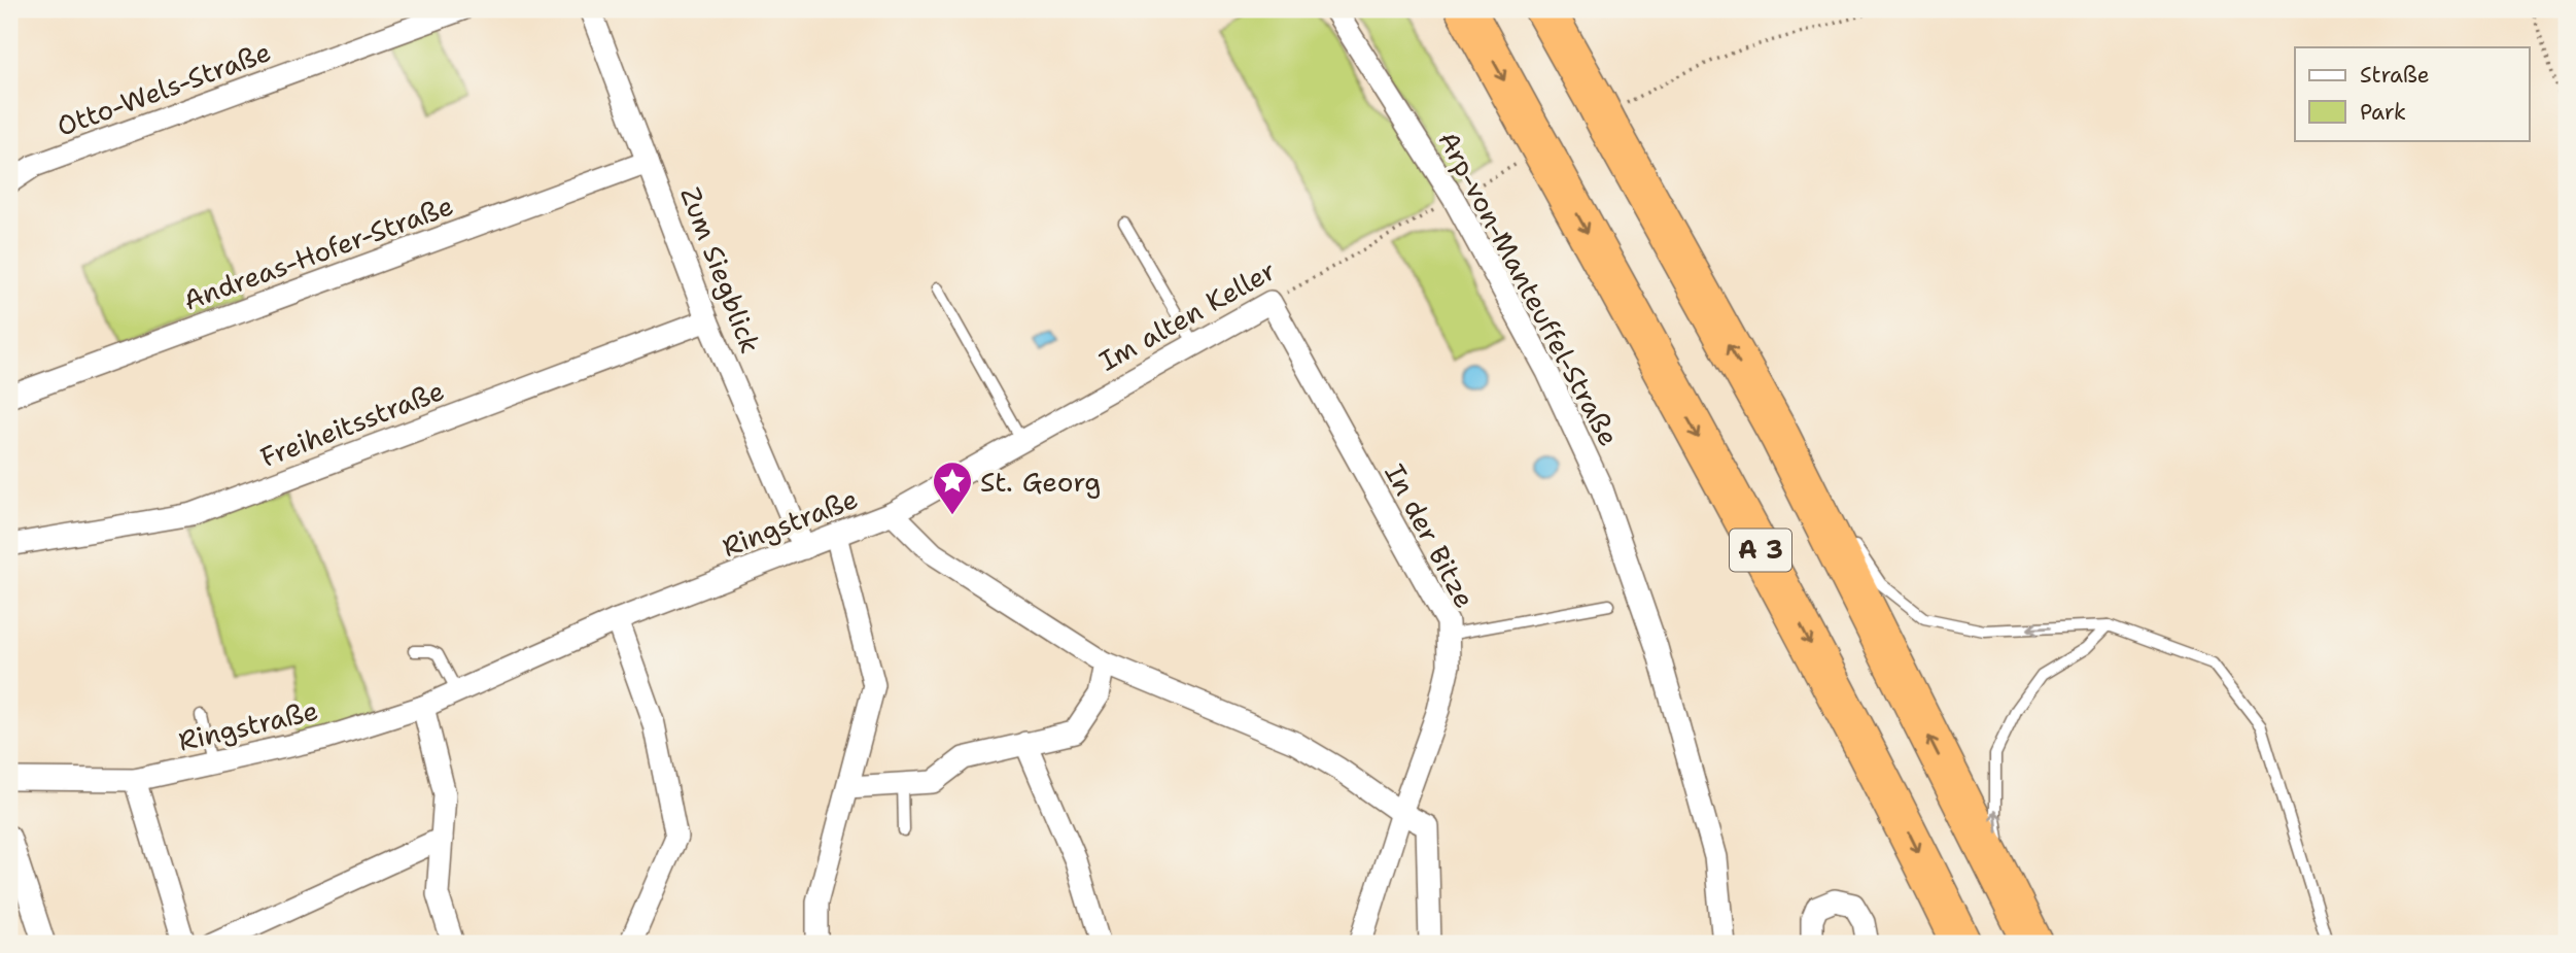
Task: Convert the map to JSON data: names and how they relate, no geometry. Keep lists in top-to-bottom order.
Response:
{
  "streets": {
    "highway": ["A 3"],
    "street": [
      "Otto-Wels-Straße",
      "Andreas-Hofer-Straße",
      "Zum Siegblick",
      "Arp-von-Manteuffel-Straße",
      "Im alten Keller",
      "Freiheitsstraße",
      "Ringstraße",
      "In der Bitze"
    ]
  },
  "crossings": [
    ["Andreas-Hofer-Straße", "Zum Siegblick"],
    ["Zum Siegblick", "Freiheitsstraße"],
    ["Zum Siegblick", "Ringstraße"],
    ["Arp-von-Manteuffel-Straße", "Im alten Keller"],
    ["Im alten Keller", "Ringstraße"],
    ["Im alten Keller", "In der Bitze"],
    ["Ringstraße", "In der Bitze"]
  ],
  "places": {
    "place": ["St. Georg"]
  },
  "legend": ["Straße", "Park"]
}
